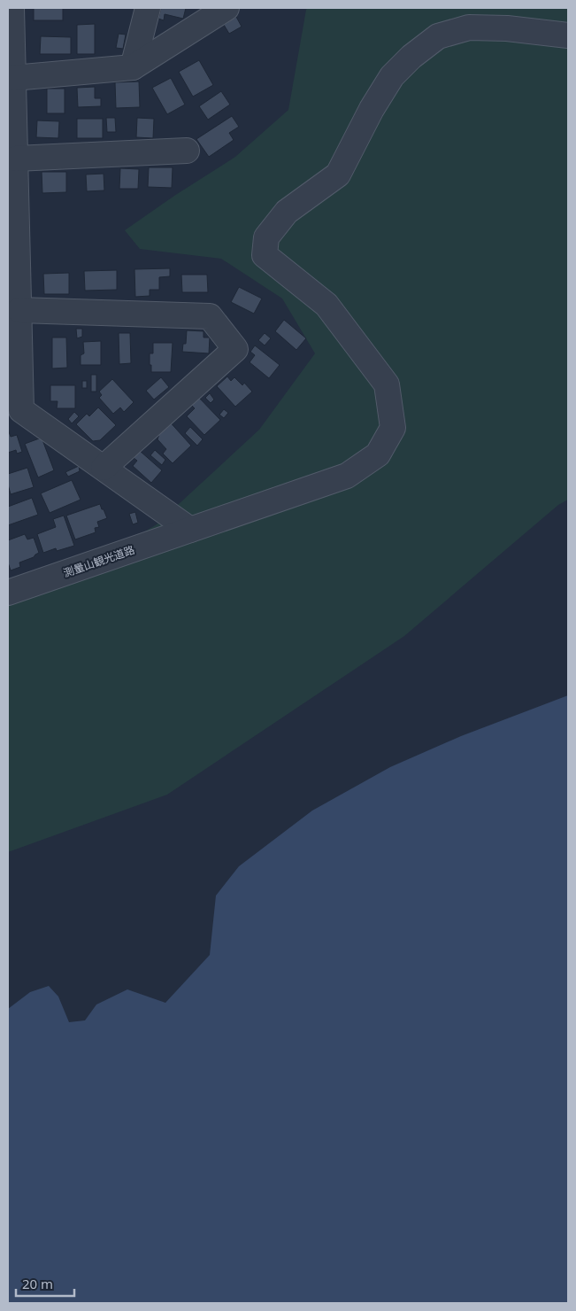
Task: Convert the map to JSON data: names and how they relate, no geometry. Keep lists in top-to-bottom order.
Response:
{
  "streets": {
    "street": ["測量山観光道路"]
  },
  "scale_bar": "20 m"
}
